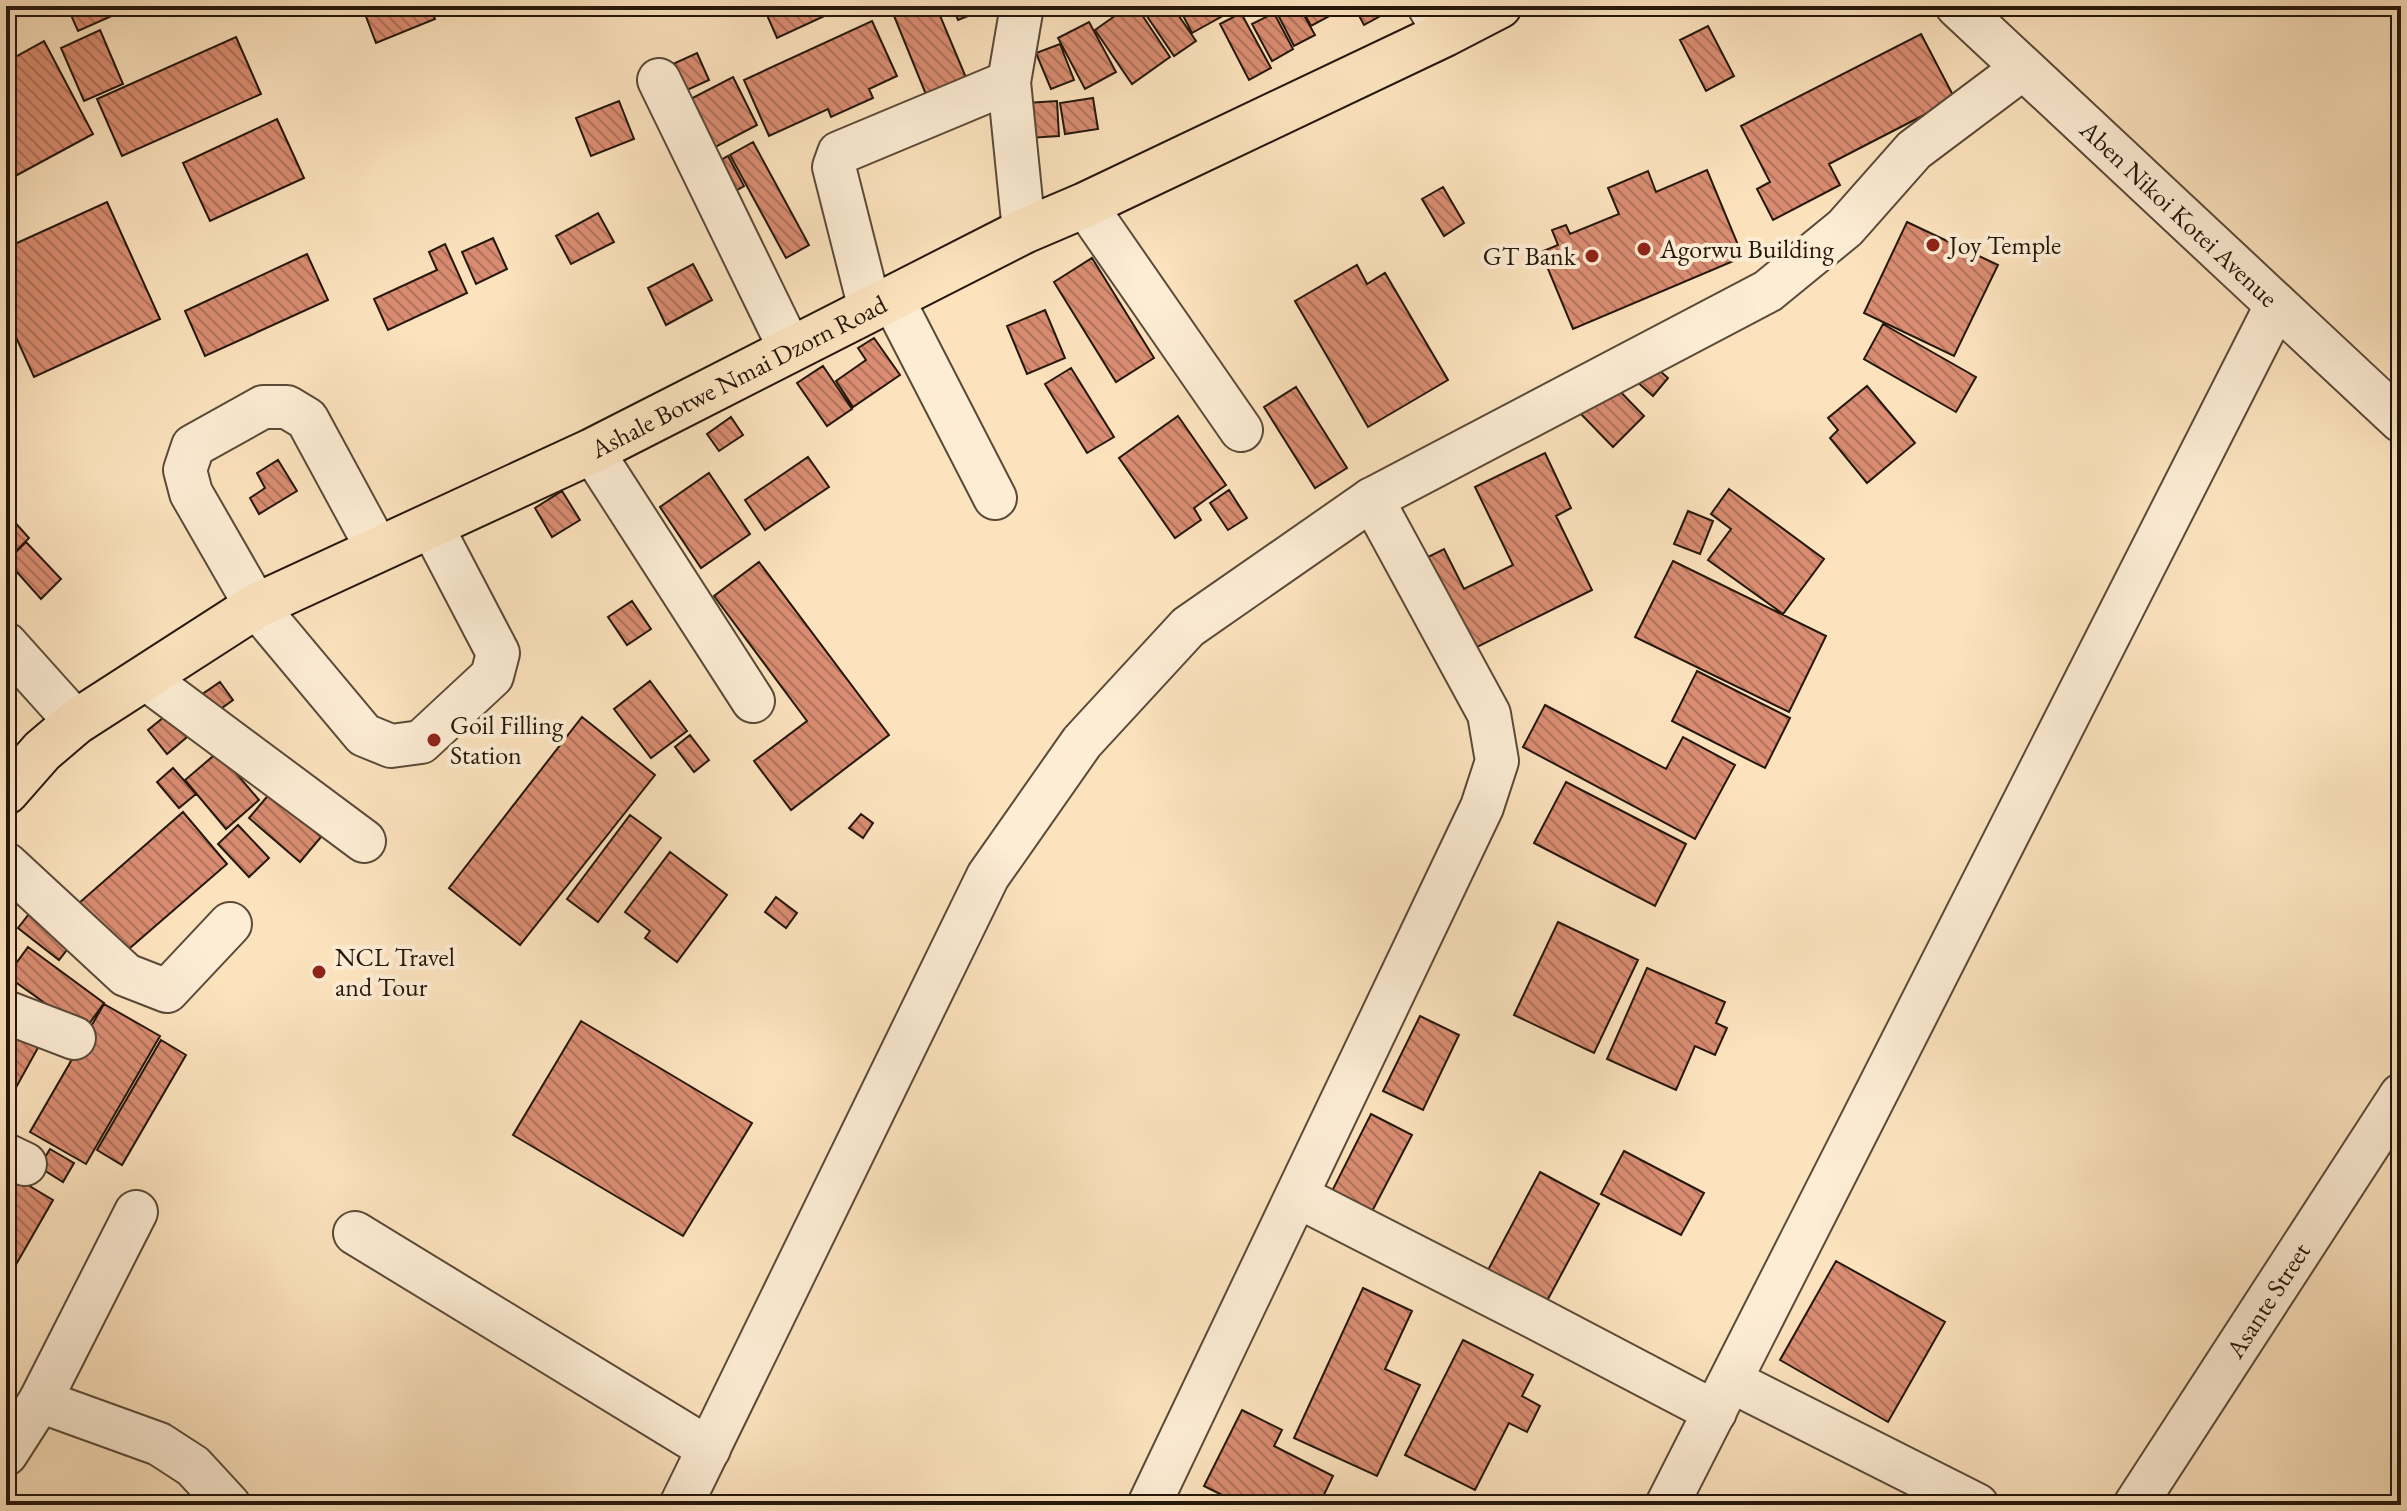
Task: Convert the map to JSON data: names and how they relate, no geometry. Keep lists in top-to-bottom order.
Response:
{
  "streets": {
    "main road": ["Ashale Botwe Nmai Dzorn Road"],
    "street": ["Aben Nikoi Kotei Avenue", "Asante Street"]
  },
  "places": [
    "Joy Temple",
    "Agorwu Building",
    "GT Bank",
    "Goil Filling Station",
    "NCL Travel and Tour"
  ]
}
